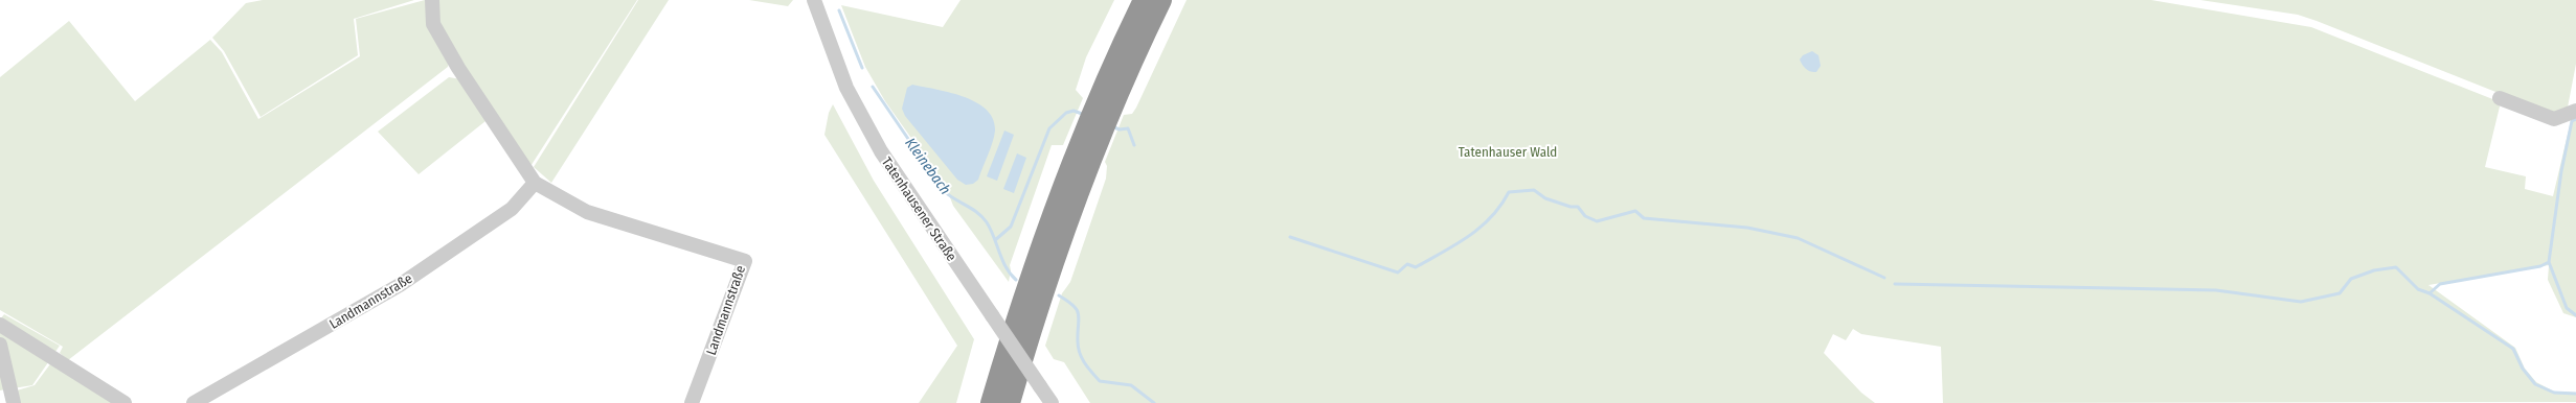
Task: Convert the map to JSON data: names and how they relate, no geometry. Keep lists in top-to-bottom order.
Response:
{
  "streets": {
    "street": ["Tatenhausener Straße", "Landmannstraße"]
  },
  "water": ["Kleinebach"],
  "parks": ["Tatenhauser Wald"]
}
